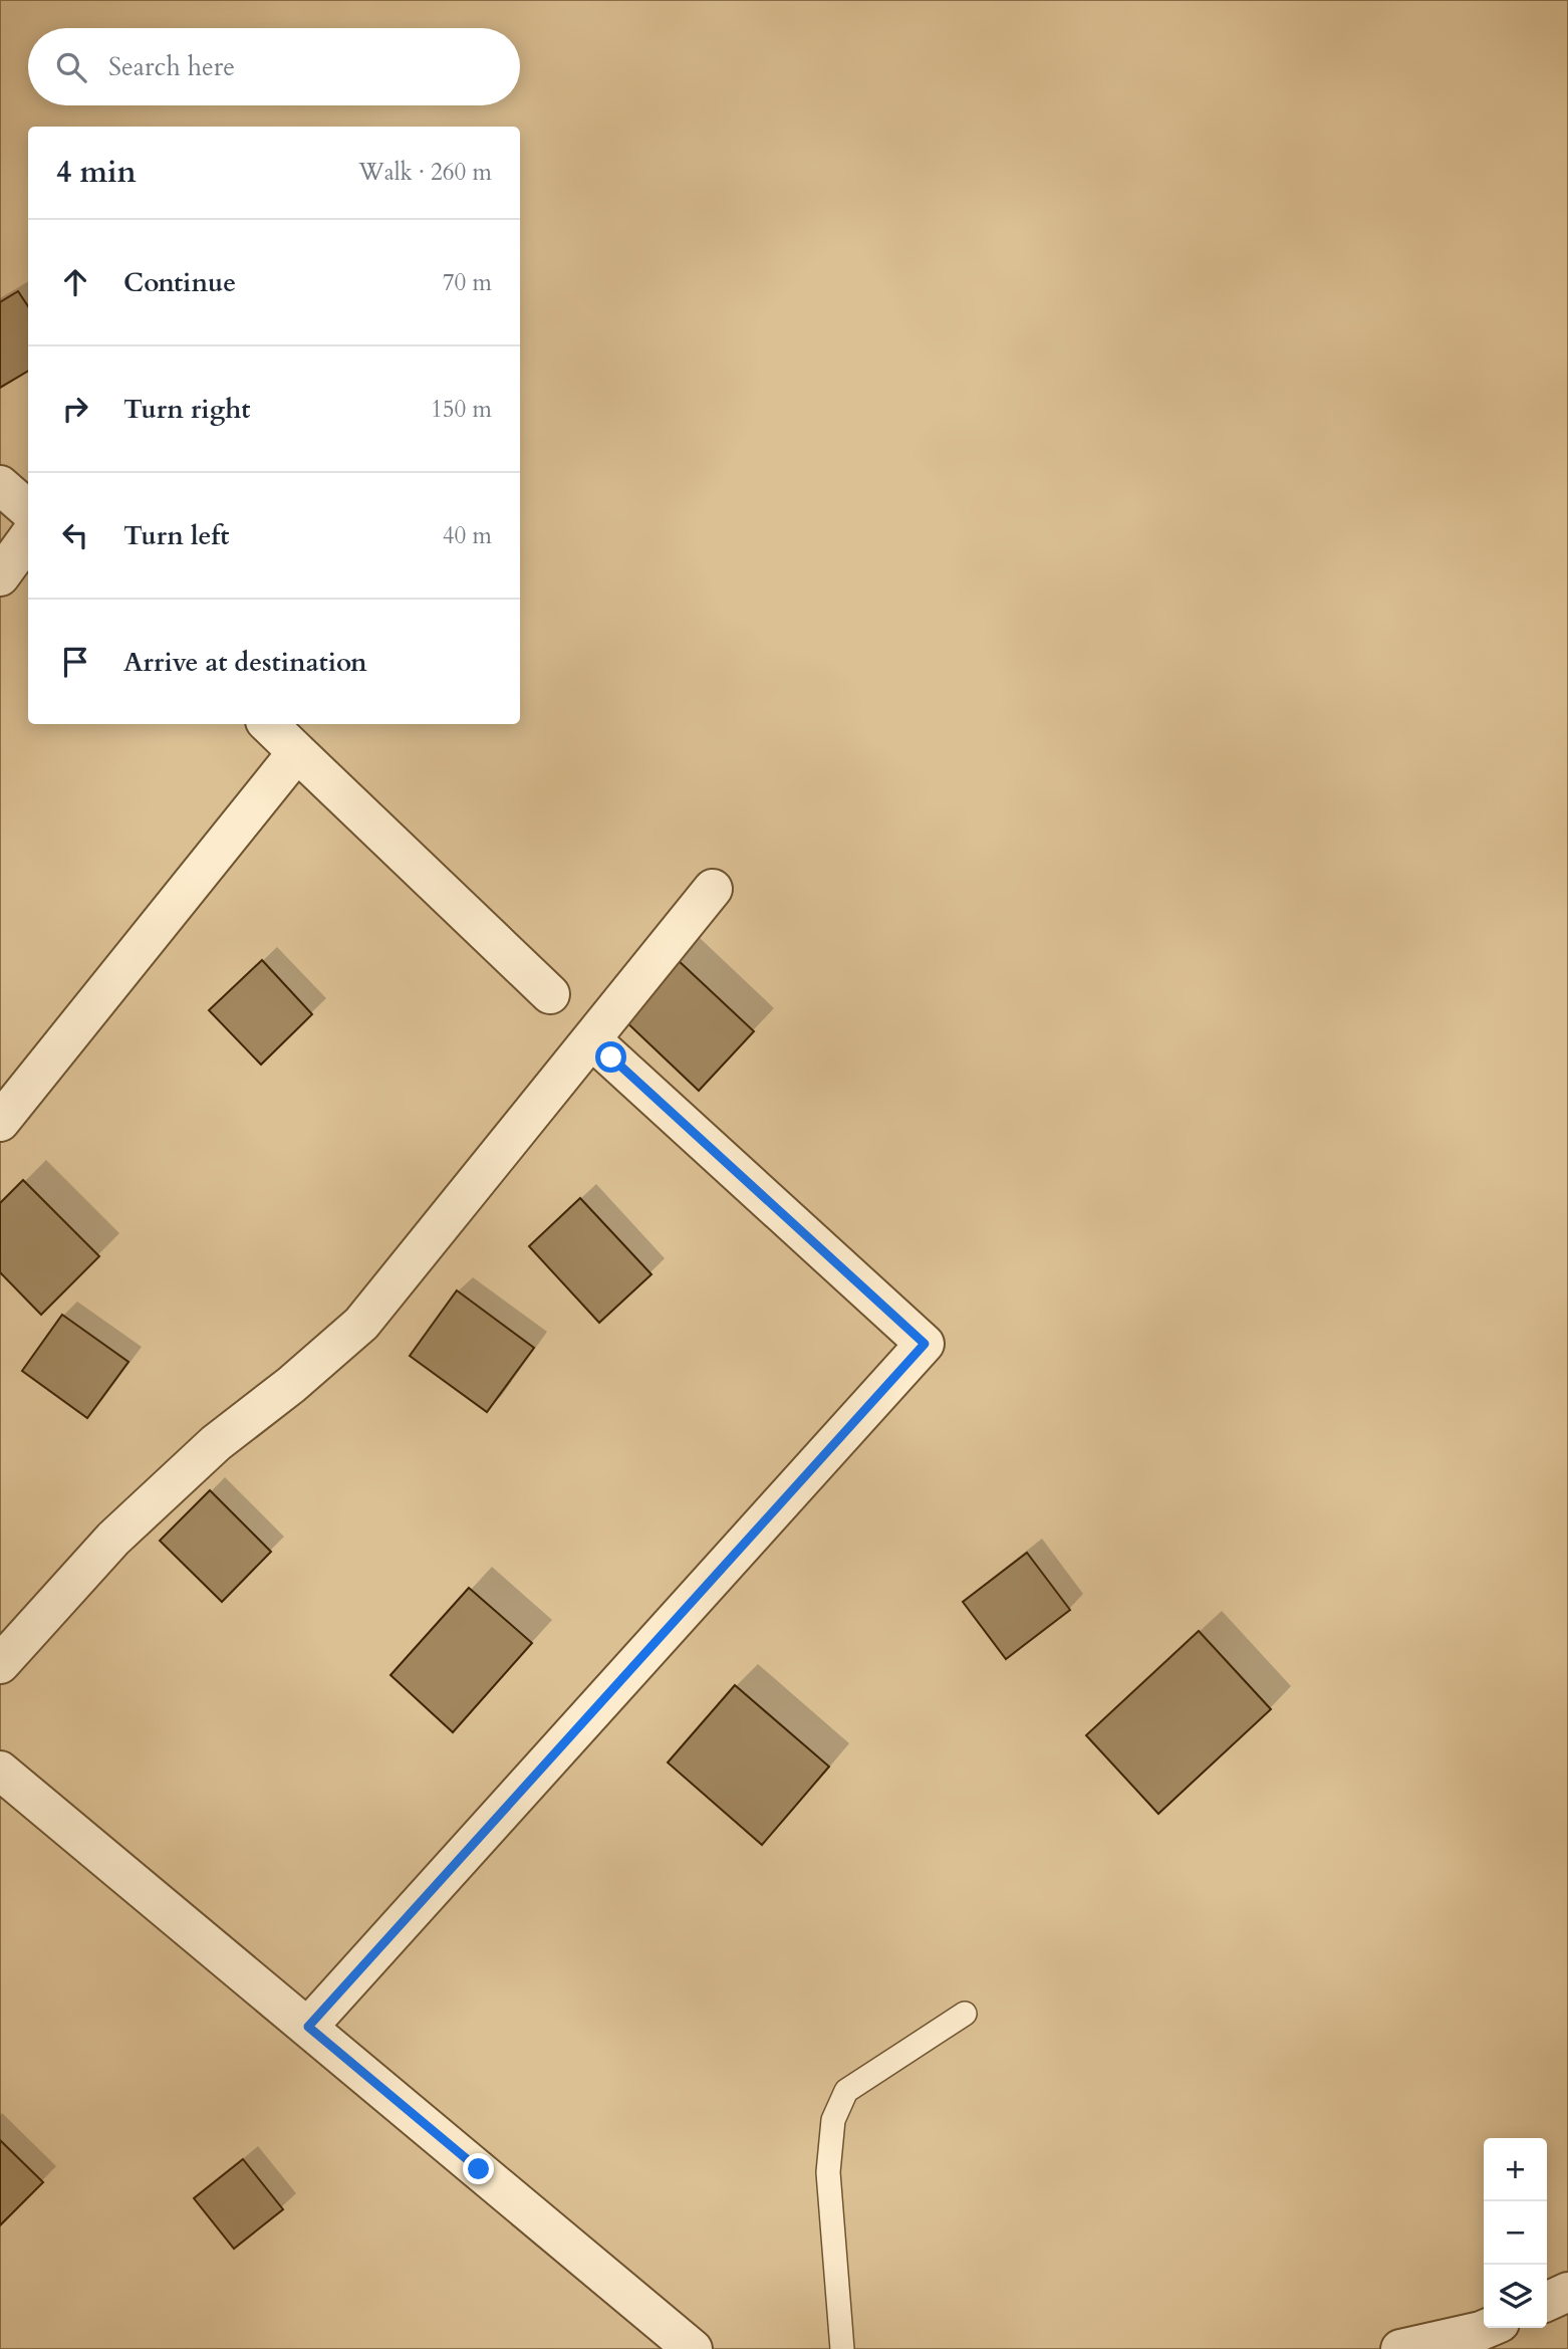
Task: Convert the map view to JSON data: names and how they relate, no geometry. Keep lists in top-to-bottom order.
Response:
{
  "page": {
    "search": "Search here",
    "heading": ["4 min", "Walk · 260 m"],
    "list": [
      ["Continue", "70 m"],
      ["Turn right", "150 m"],
      ["Turn left", "40 m"],
      "Arrive at destination"
    ],
    "map_buttons": ["+", "−"]
  }
}
